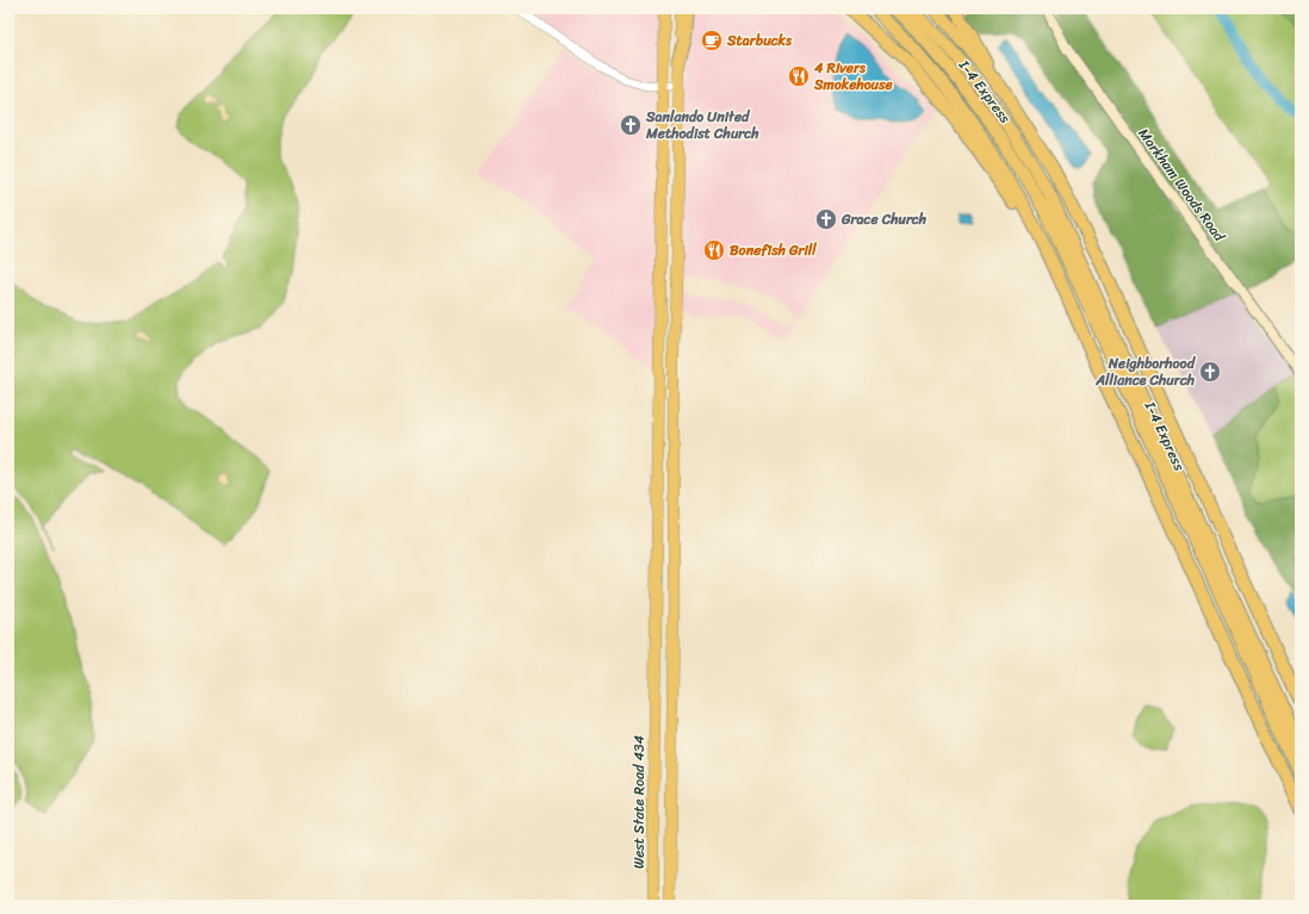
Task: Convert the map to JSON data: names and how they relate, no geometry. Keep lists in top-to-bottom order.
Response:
{
  "streets": {
    "highway": ["I-4 Express"],
    "main road": ["Markham Woods Road", "West State Road 434"]
  },
  "places": {
    "cafe": ["Starbucks"],
    "restaurant": ["4 Rivers Smokehouse", "Bonefish Grill"],
    "church": ["Sanlando United Methodist Church", "Grace Church", "Neighborhood Alliance Church"]
  }
}
